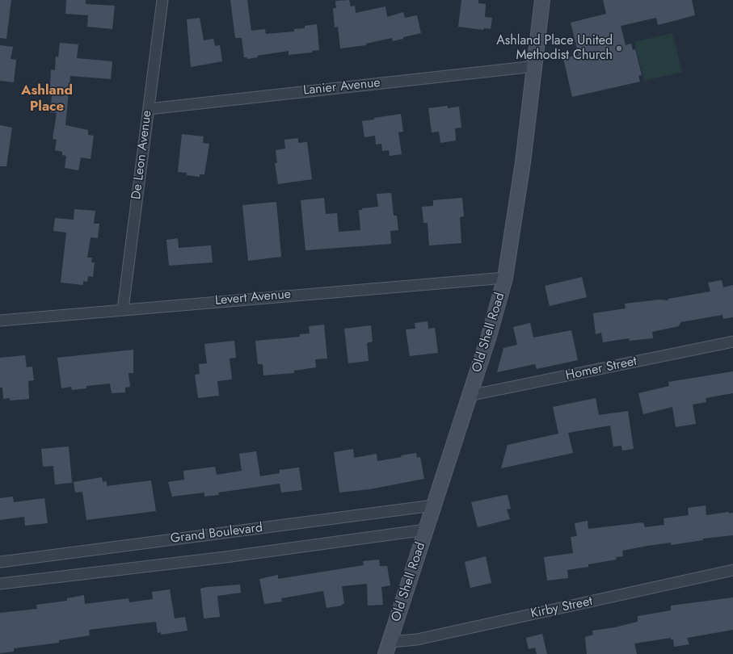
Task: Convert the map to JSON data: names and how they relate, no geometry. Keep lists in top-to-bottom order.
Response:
{
  "streets": {
    "street": [
      "Lanier Avenue",
      "De Leon Avenue",
      "Levert Avenue",
      "Old Shell Road",
      "Homer Street",
      "Grand Boulevard",
      "Kirby Street"
    ]
  },
  "crossings": [
    ["Lanier Avenue", "De Leon Avenue"],
    ["Lanier Avenue", "Old Shell Road"],
    ["De Leon Avenue", "Levert Avenue"],
    ["Levert Avenue", "Old Shell Road"],
    ["Old Shell Road", "Homer Street"],
    ["Old Shell Road", "Grand Boulevard"],
    ["Old Shell Road", "Kirby Street"]
  ],
  "districts": ["Ashland Place"],
  "places": ["Ashland Place United Methodist Church"]
}
